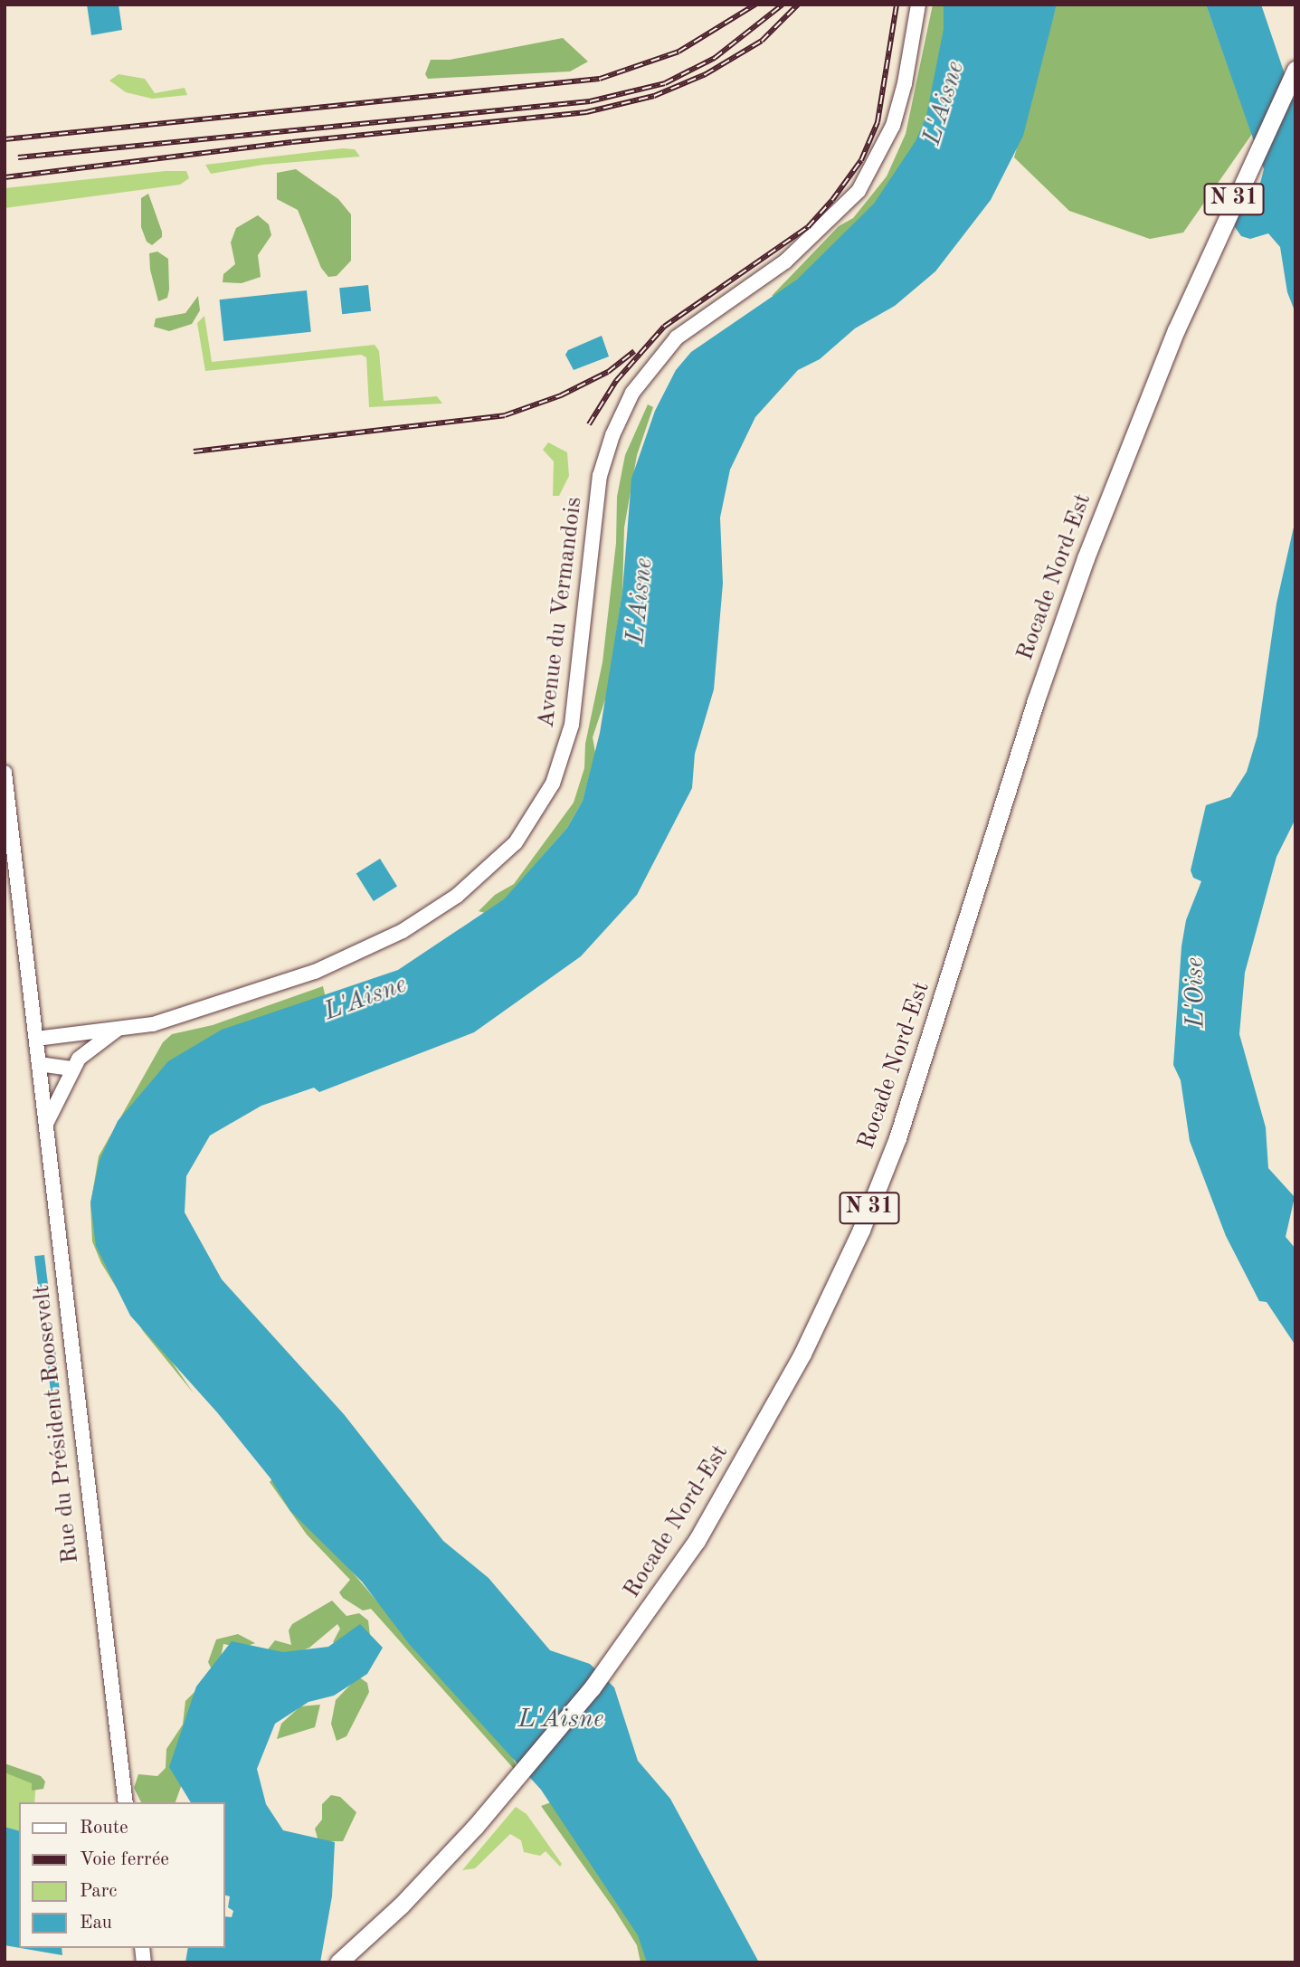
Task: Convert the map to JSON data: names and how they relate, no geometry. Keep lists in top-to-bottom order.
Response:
{
  "streets": {
    "main road": ["N 31", "Rocade Nord-Est"],
    "street": ["Avenue du Vermandois", "Rue du Président Roosevelt"]
  },
  "crossings": [
    ["Avenue du Vermandois", "Rue du Président Roosevelt"]
  ],
  "water": ["L'Aisne", "L'Oise"],
  "legend": [
    "Route",
    "Voie ferrée",
    "Parc",
    "Eau"
  ]
}
